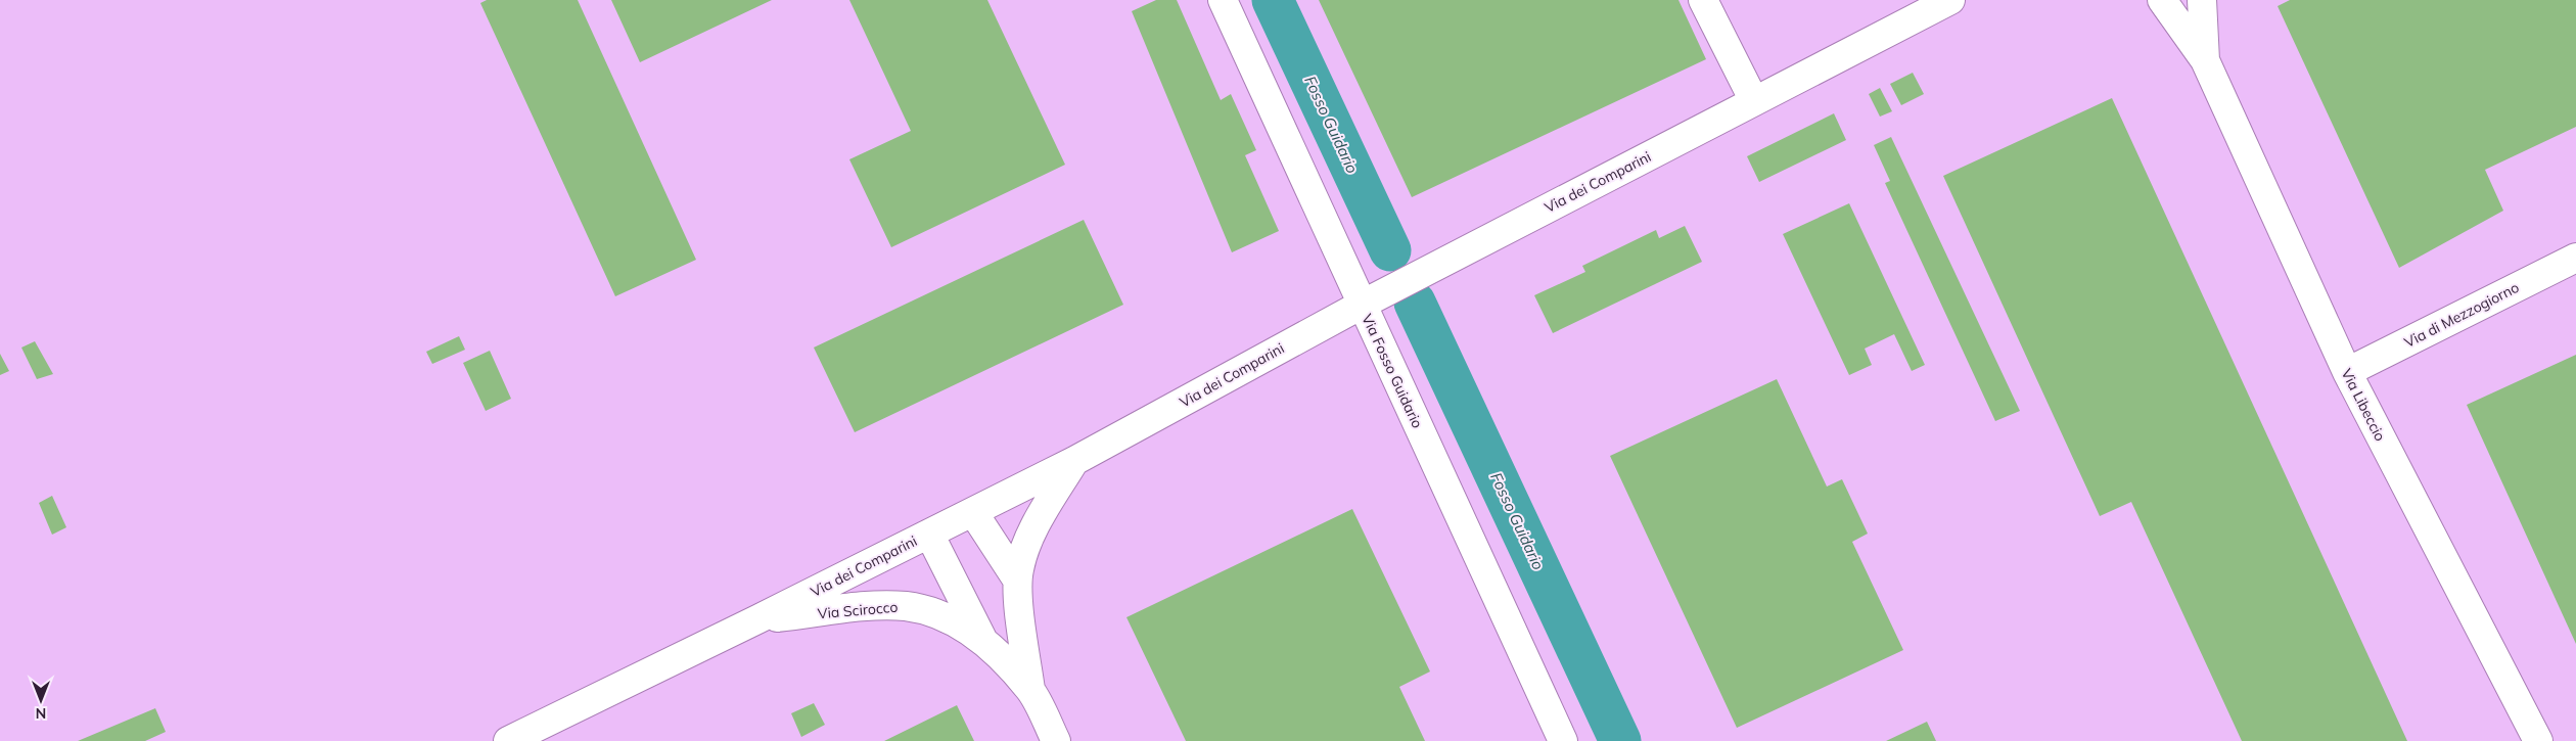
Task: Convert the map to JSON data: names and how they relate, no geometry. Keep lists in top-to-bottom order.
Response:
{
  "streets": {
    "street": [
      "Via dei Comparini",
      "Via di Mezzogiorno",
      "Via Fosso Guidario",
      "Via Libeccio",
      "Via Scirocco"
    ]
  },
  "crossings": [
    ["Via dei Comparini", "Via Fosso Guidario"],
    ["Via dei Comparini", "Via Scirocco"],
    ["Via di Mezzogiorno", "Via Libeccio"]
  ],
  "water": ["Fosso Guidario"],
  "north": "bottom"
}
